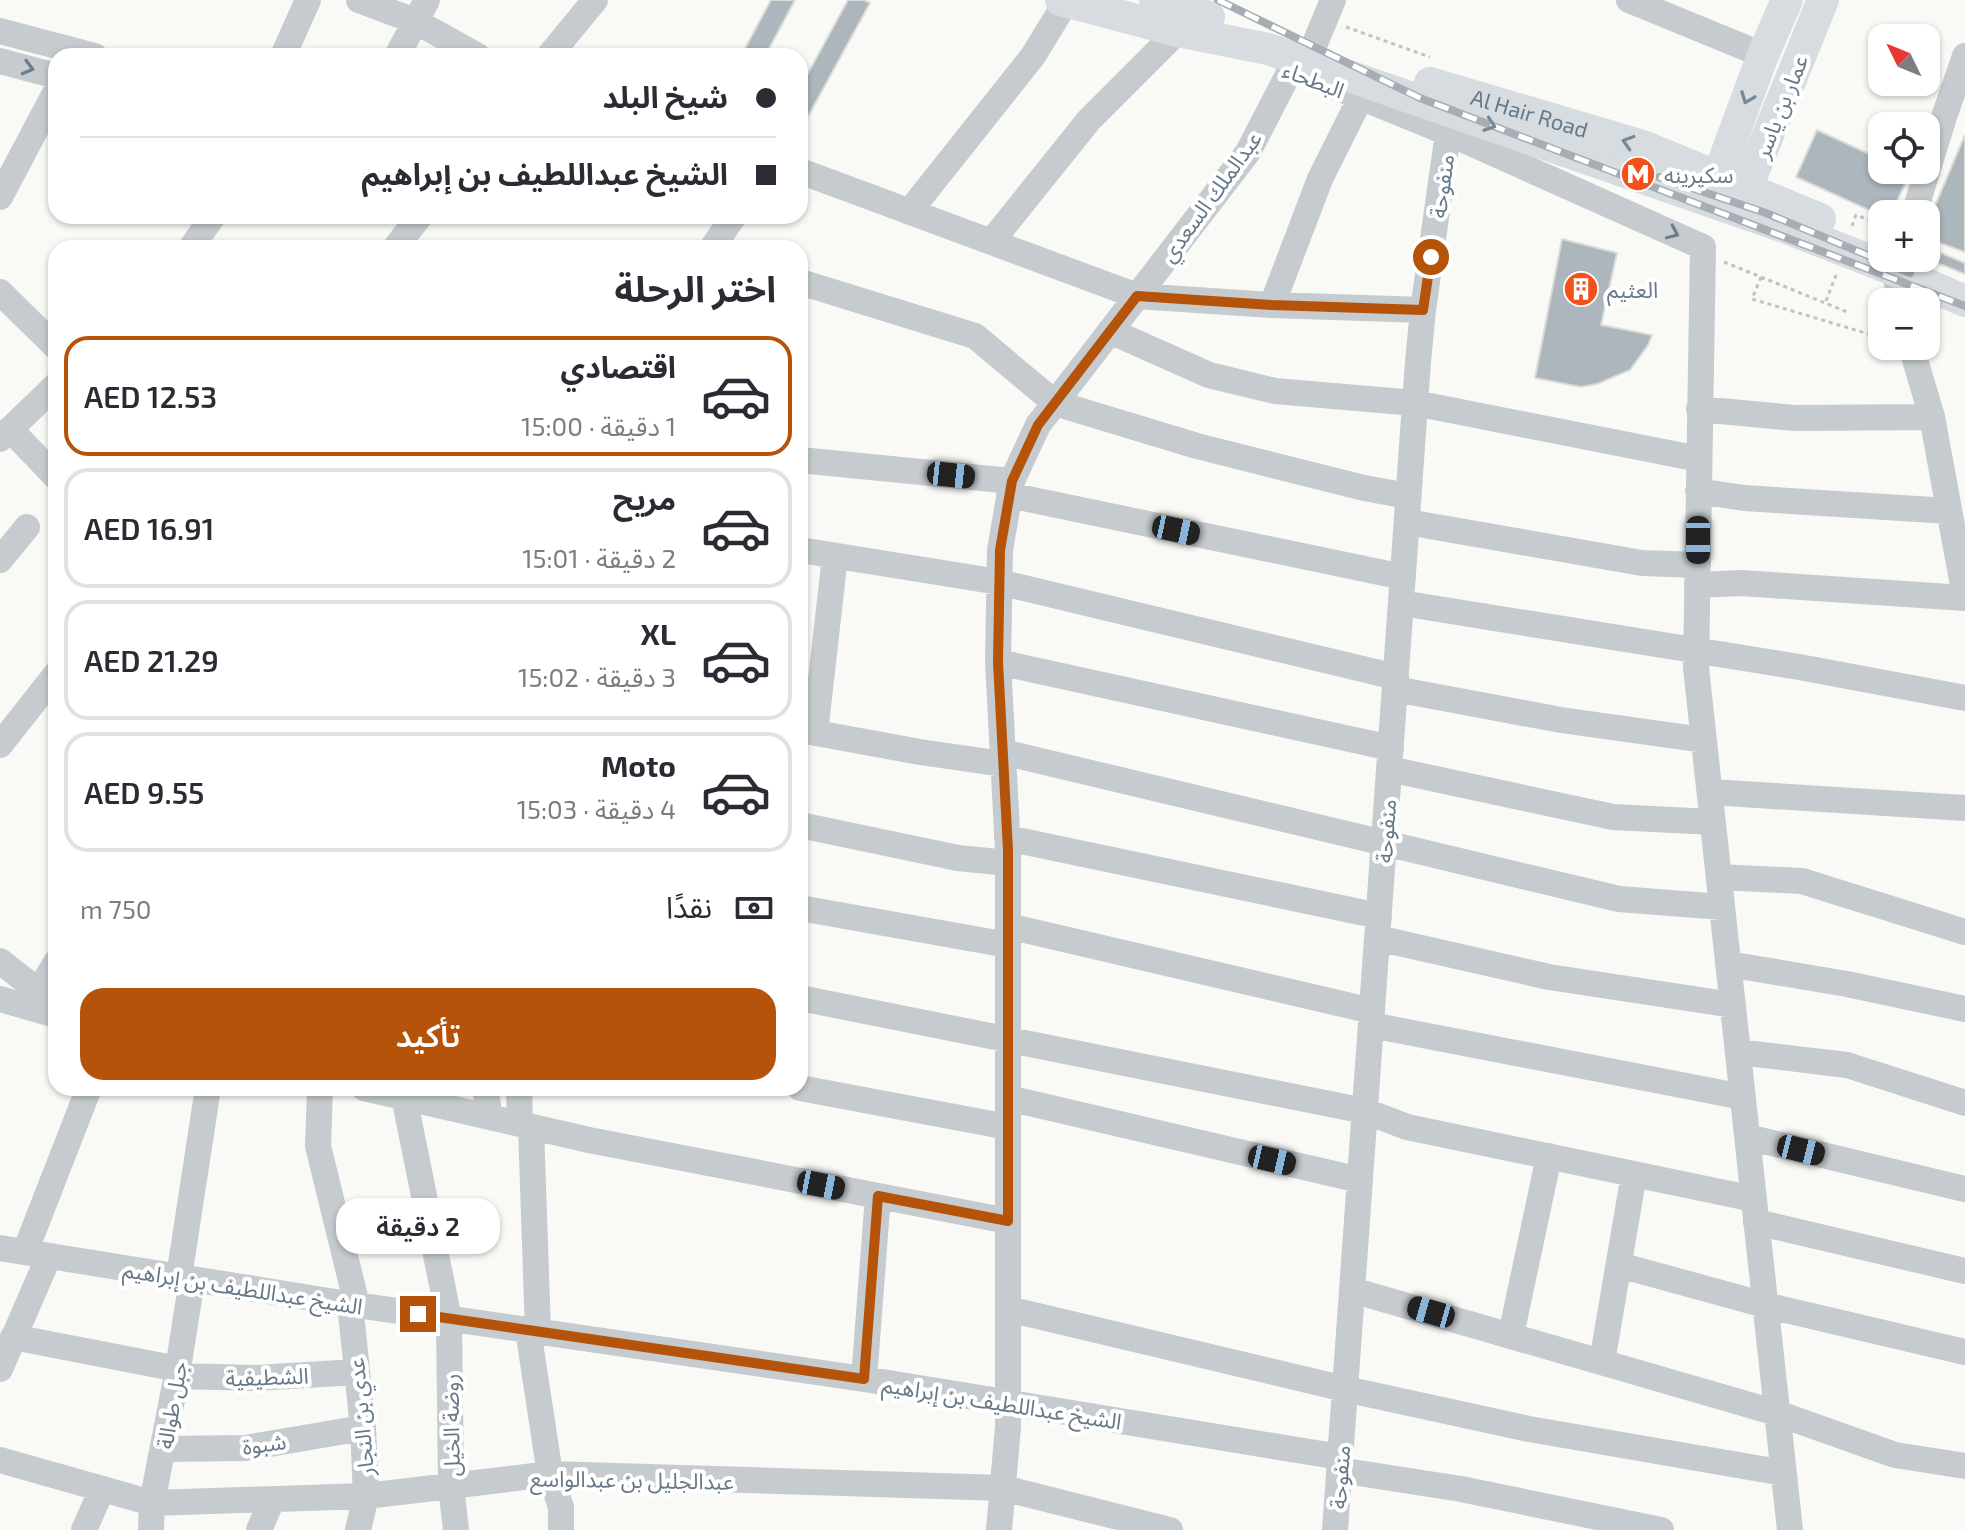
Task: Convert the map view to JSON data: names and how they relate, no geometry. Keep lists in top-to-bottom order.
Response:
{
  "streets": {
    "main road": ["البطحاء", "عمار بن ياسر", "Al Hair Road"],
    "street": [
      "منفوحة",
      "عبدالملك السعدي",
      "الشيخ عبداللطيف بن إبراهيم",
      "الشطيفية",
      "جبل طوالة",
      "عدي بن النجار",
      "روضة الخيل",
      "شبوة",
      "عبدالجليل بن عبدالواسع"
    ]
  },
  "crossings": [
    ["البطحاء", "Al Hair Road"],
    ["البطحاء", "منفوحة"],
    ["البطحاء", "عبدالملك السعدي"],
    ["عمار بن ياسر", "Al Hair Road"],
    ["Al Hair Road", "عبدالملك السعدي"],
    ["منفوحة", "الشيخ عبداللطيف بن إبراهيم"],
    ["عبدالملك السعدي", "الشيخ عبداللطيف بن إبراهيم"],
    ["عبدالملك السعدي", "عبدالجليل بن عبدالواسع"],
    ["الشيخ عبداللطيف بن إبراهيم", "جبل طوالة"],
    ["الشيخ عبداللطيف بن إبراهيم", "عدي بن النجار"],
    ["الشيخ عبداللطيف بن إبراهيم", "روضة الخيل"],
    ["الشطيفية", "جبل طوالة"],
    ["الشطيفية", "عدي بن النجار"],
    ["جبل طوالة", "شبوة"],
    ["جبل طوالة", "عبدالجليل بن عبدالواسع"],
    ["عدي بن النجار", "شبوة"],
    ["عدي بن النجار", "عبدالجليل بن عبدالواسع"],
    ["روضة الخيل", "عبدالجليل بن عبدالواسع"]
  ],
  "one_way": ["البطحاء"],
  "places": {
    "metro station": ["سكيرينه"],
    "building": ["العثيم"]
  },
  "north": "top left",
  "page": {
    "map_buttons": ["+", "−"],
    "banner": ["شيخ البلد", "الشيخ عبداللطيف بن إبراهيم"],
    "heading": "اختر الرحلة",
    "list": [
      {
        "name": "اقتصادي",
        "note": "1 دقيقة · 15:00",
        "value": "AED 12.53"
      },
      {
        "name": "مريح",
        "note": "2 دقيقة · 15:01",
        "value": "AED 16.91"
      },
      {
        "name": "XL",
        "note": "3 دقيقة · 15:02",
        "value": "AED 21.29"
      },
      {
        "name": "Moto",
        "note": "4 دقيقة · 15:03",
        "value": "AED 9.55"
      }
    ],
    "pay": ["نقدًا", "750 m"],
    "buttons": "تأكيد",
    "bubble": "2 دقيقة"
  }
}
